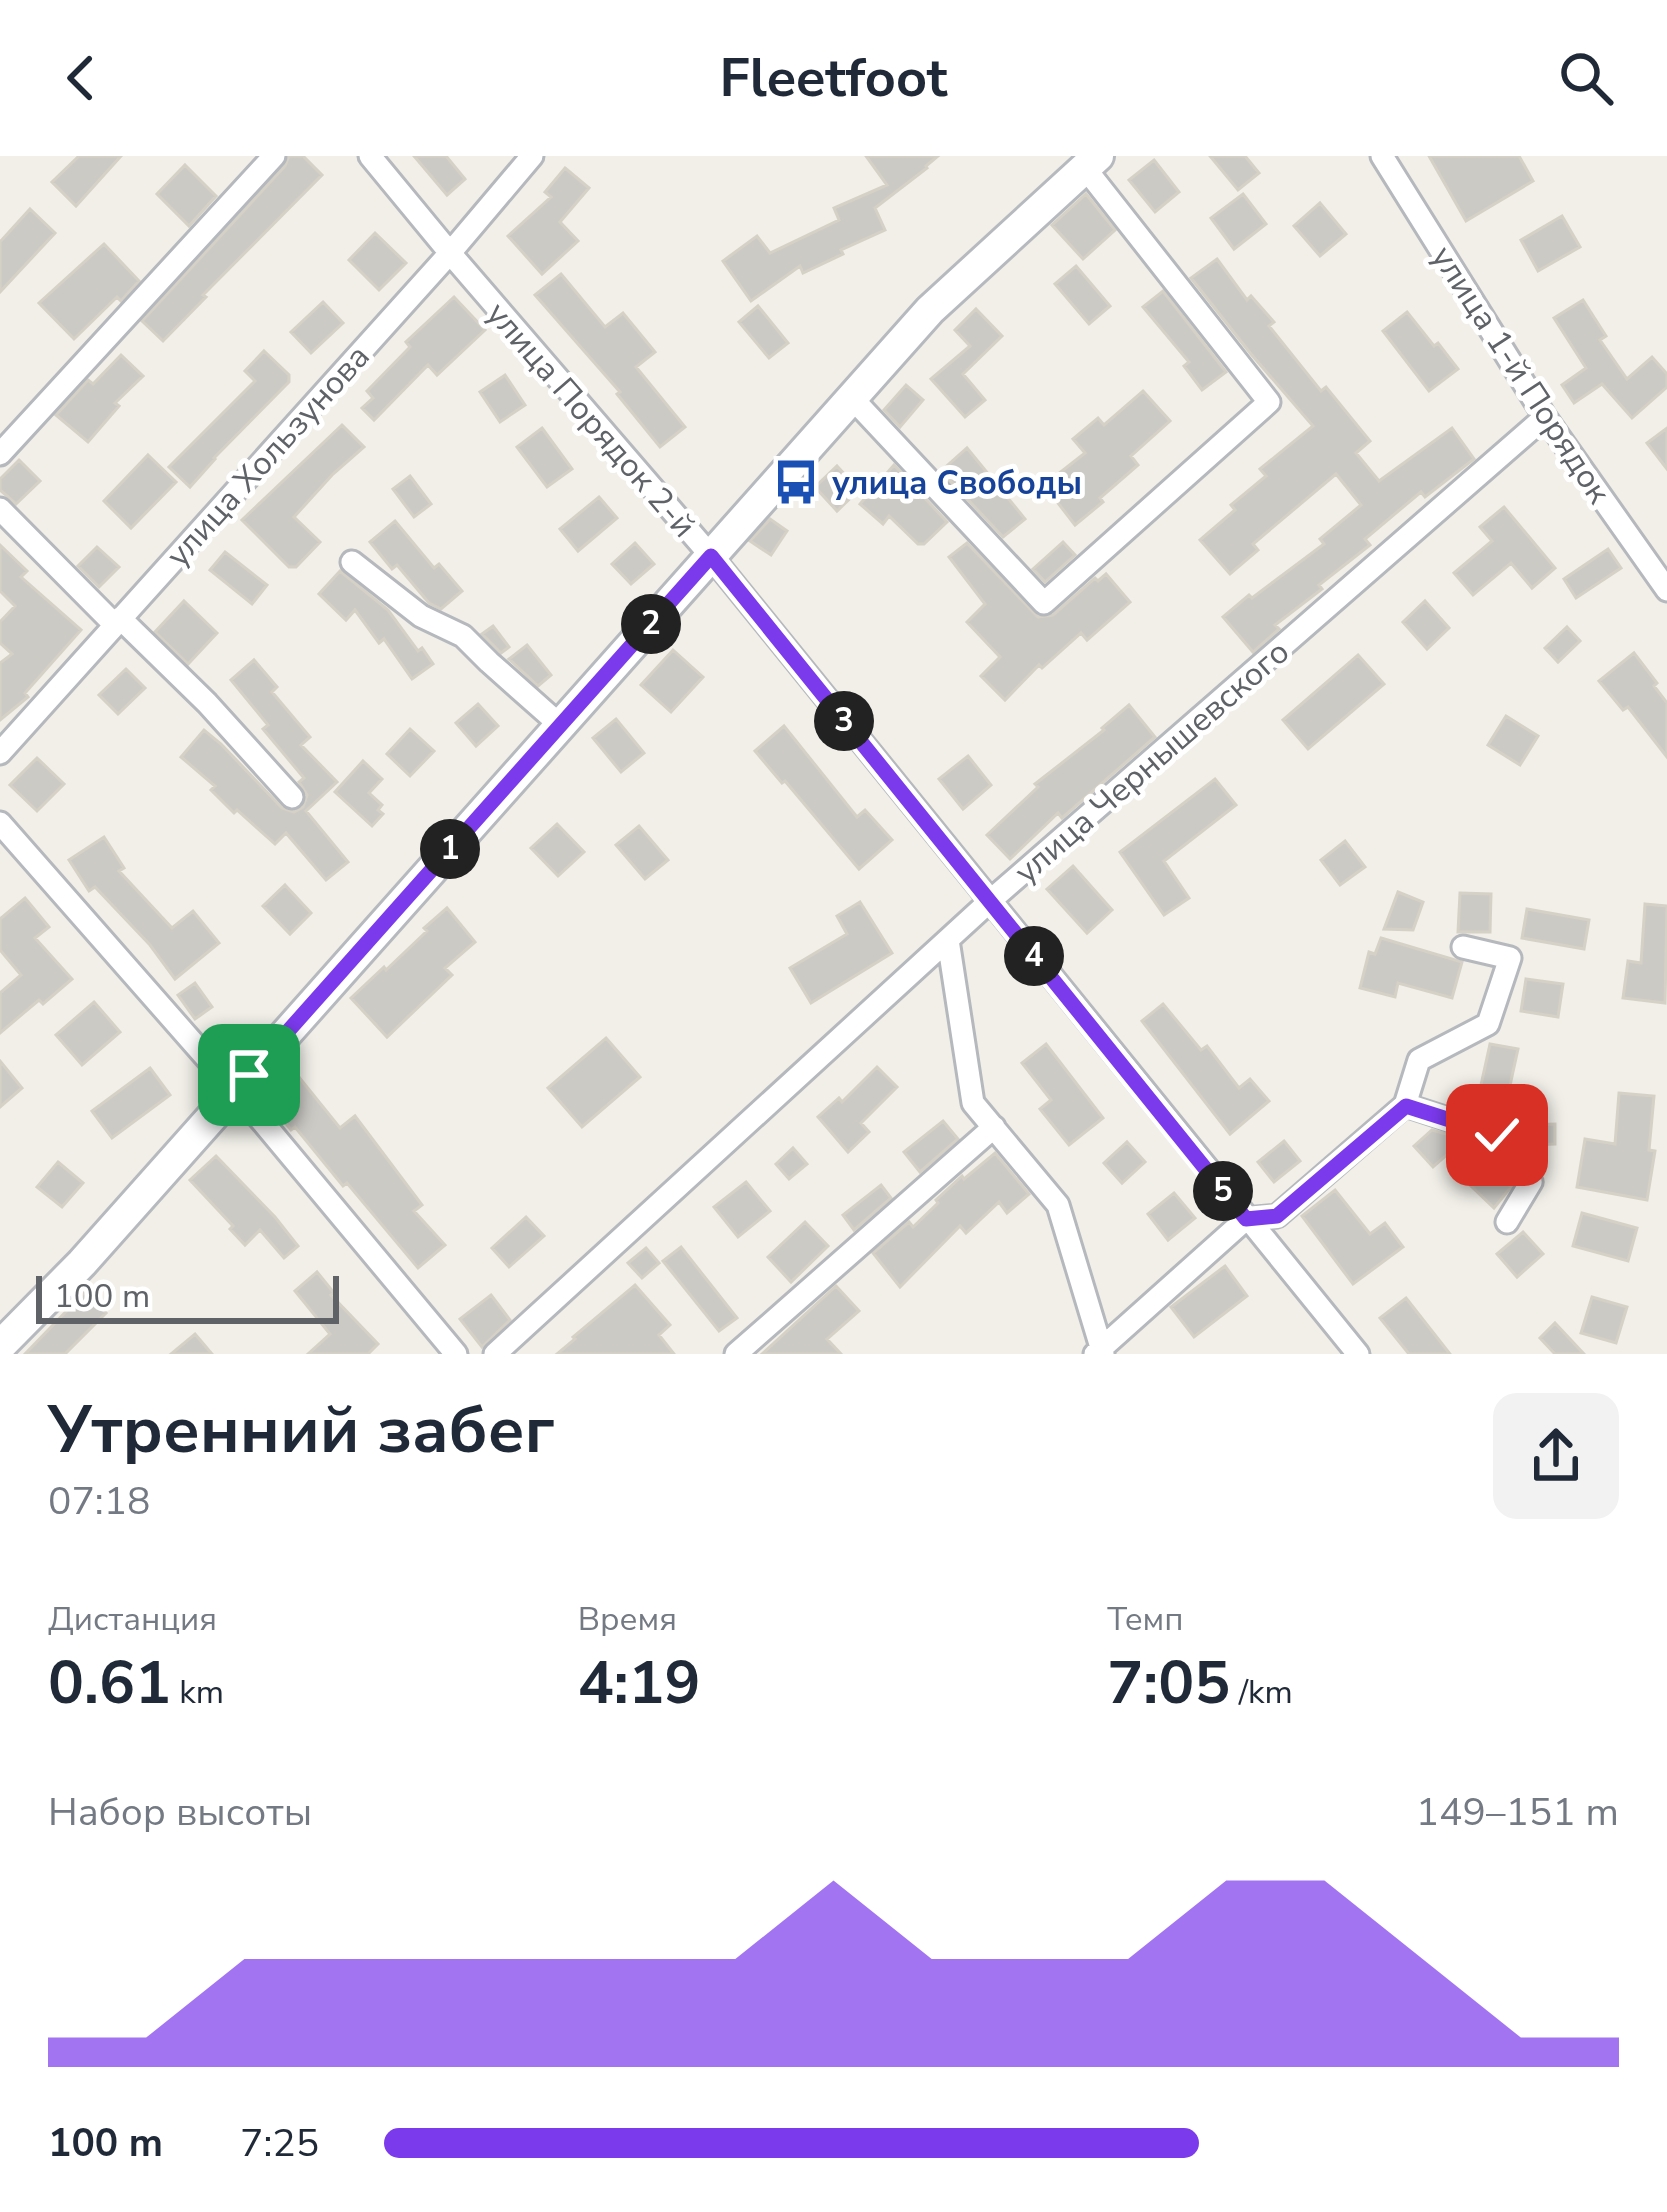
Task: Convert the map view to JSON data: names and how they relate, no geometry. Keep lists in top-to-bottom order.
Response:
{
  "streets": {
    "street": [
      "улица 1-й Порядок",
      "улица Порядок 2-й",
      "улица Хользунова",
      "улица Чернышевского"
    ]
  },
  "crossings": [
    ["улица 1-й Порядок", "улица Чернышевского"],
    ["улица Порядок 2-й", "улица Хользунова"],
    ["улица Порядок 2-й", "улица Чернышевского"]
  ],
  "places": {
    "bus stop": ["улица Свободы"]
  },
  "scale_bar": "100 m",
  "page": {
    "header": "Fleetfoot",
    "pins": [
      "2",
      "3",
      "1",
      "4",
      "5"
    ],
    "scale": "100 m",
    "heading": ["Утренний забег", "07:18"],
    "stats": [
      ["Дистанция", "0.61 km"],
      ["Время", "4:19"],
      ["Темп", "7:05 /km"]
    ],
    "chart": ["Набор высоты", "149–151 m"],
    "list": [
      {
        "name": "100 m",
        "note": "7:25"
      }
    ]
  }
}
